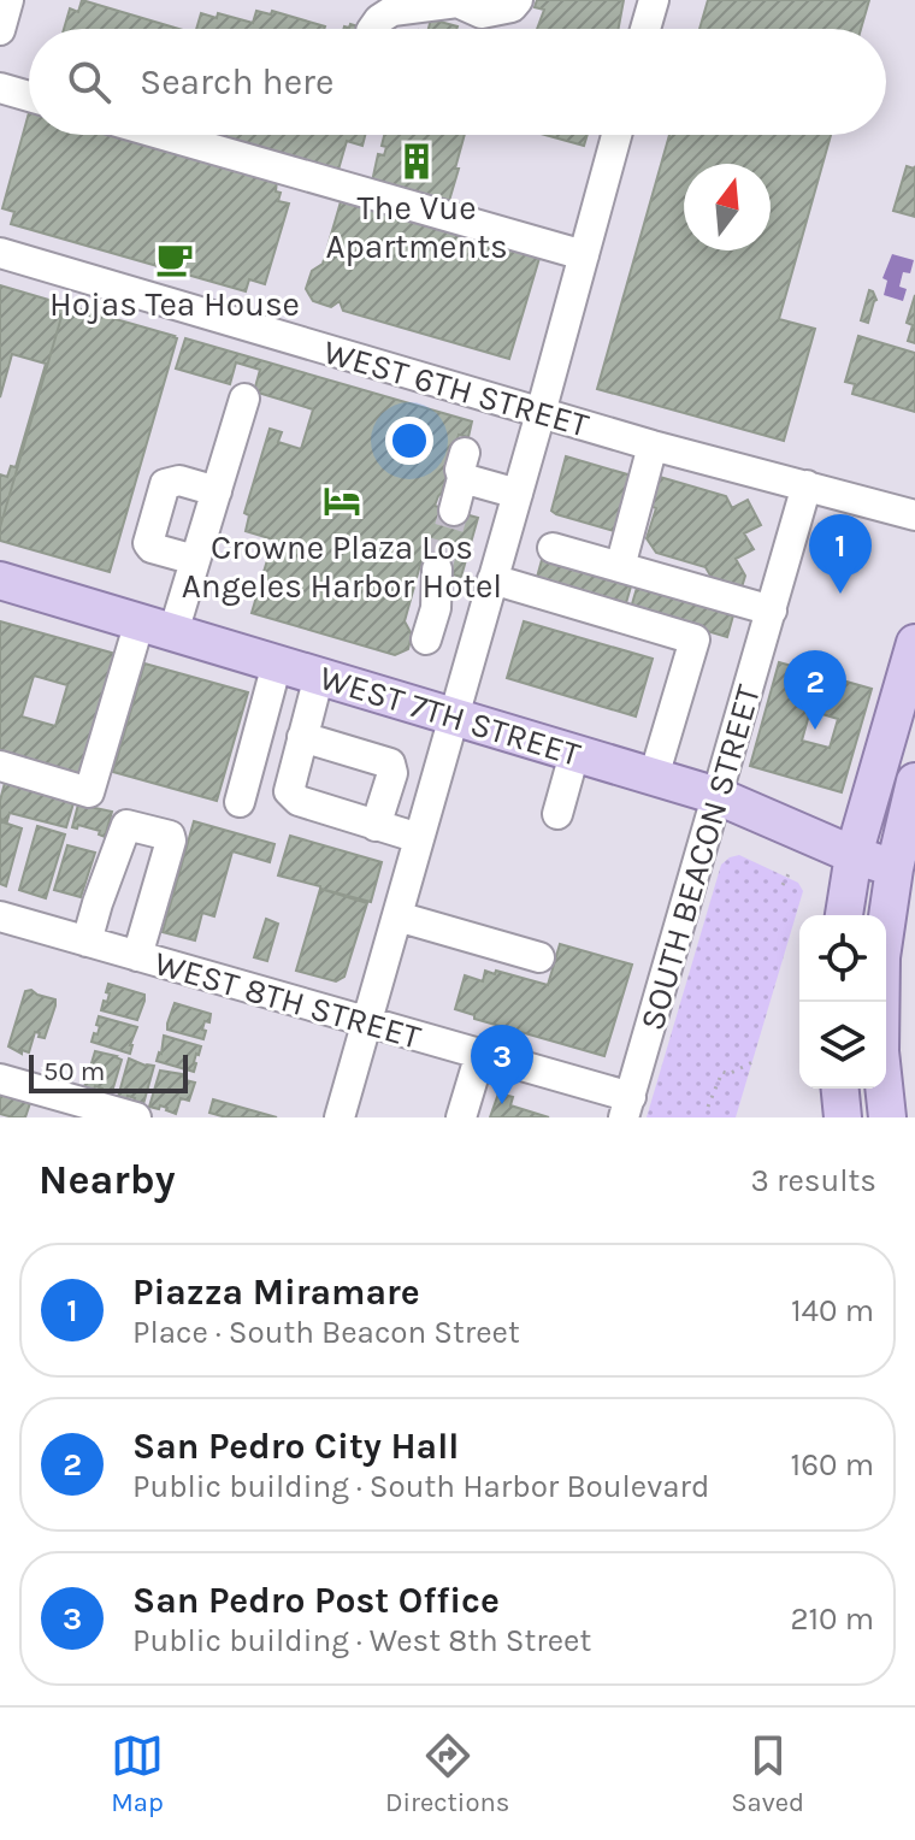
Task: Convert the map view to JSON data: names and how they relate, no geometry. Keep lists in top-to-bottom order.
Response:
{
  "streets": {
    "main road": ["WEST 7TH STREET"],
    "street": ["WEST 6TH STREET", "SOUTH BEACON STREET", "WEST 8TH STREET"]
  },
  "crossings": [
    ["WEST 6TH STREET", "SOUTH BEACON STREET"],
    ["WEST 7TH STREET", "SOUTH BEACON STREET"],
    ["SOUTH BEACON STREET", "WEST 8TH STREET"]
  ],
  "places": {
    "building": ["The Vue Apartments"],
    "cafe": ["Hojas Tea House"],
    "hotel": ["Crowne Plaza Los Angeles Harbor Hotel"]
  },
  "scale_bar": "50 m",
  "north": "top",
  "page": {
    "search": "Search here",
    "pins": ["1", "2", "3"],
    "scale": "50 m",
    "heading": ["Nearby", "3 results"],
    "list": [
      {
        "mark": "1",
        "name": "Piazza Miramare",
        "note": "Place · South Beacon Street",
        "value": "140 m"
      },
      {
        "mark": "2",
        "name": "San Pedro City Hall",
        "note": "Public building · South Harbor Boulevard",
        "value": "160 m"
      },
      {
        "mark": "3",
        "name": "San Pedro Post Office",
        "note": "Public building · West 8th Street",
        "value": "210 m"
      }
    ],
    "nav": ["Map", "Directions", "Saved"]
  }
}
